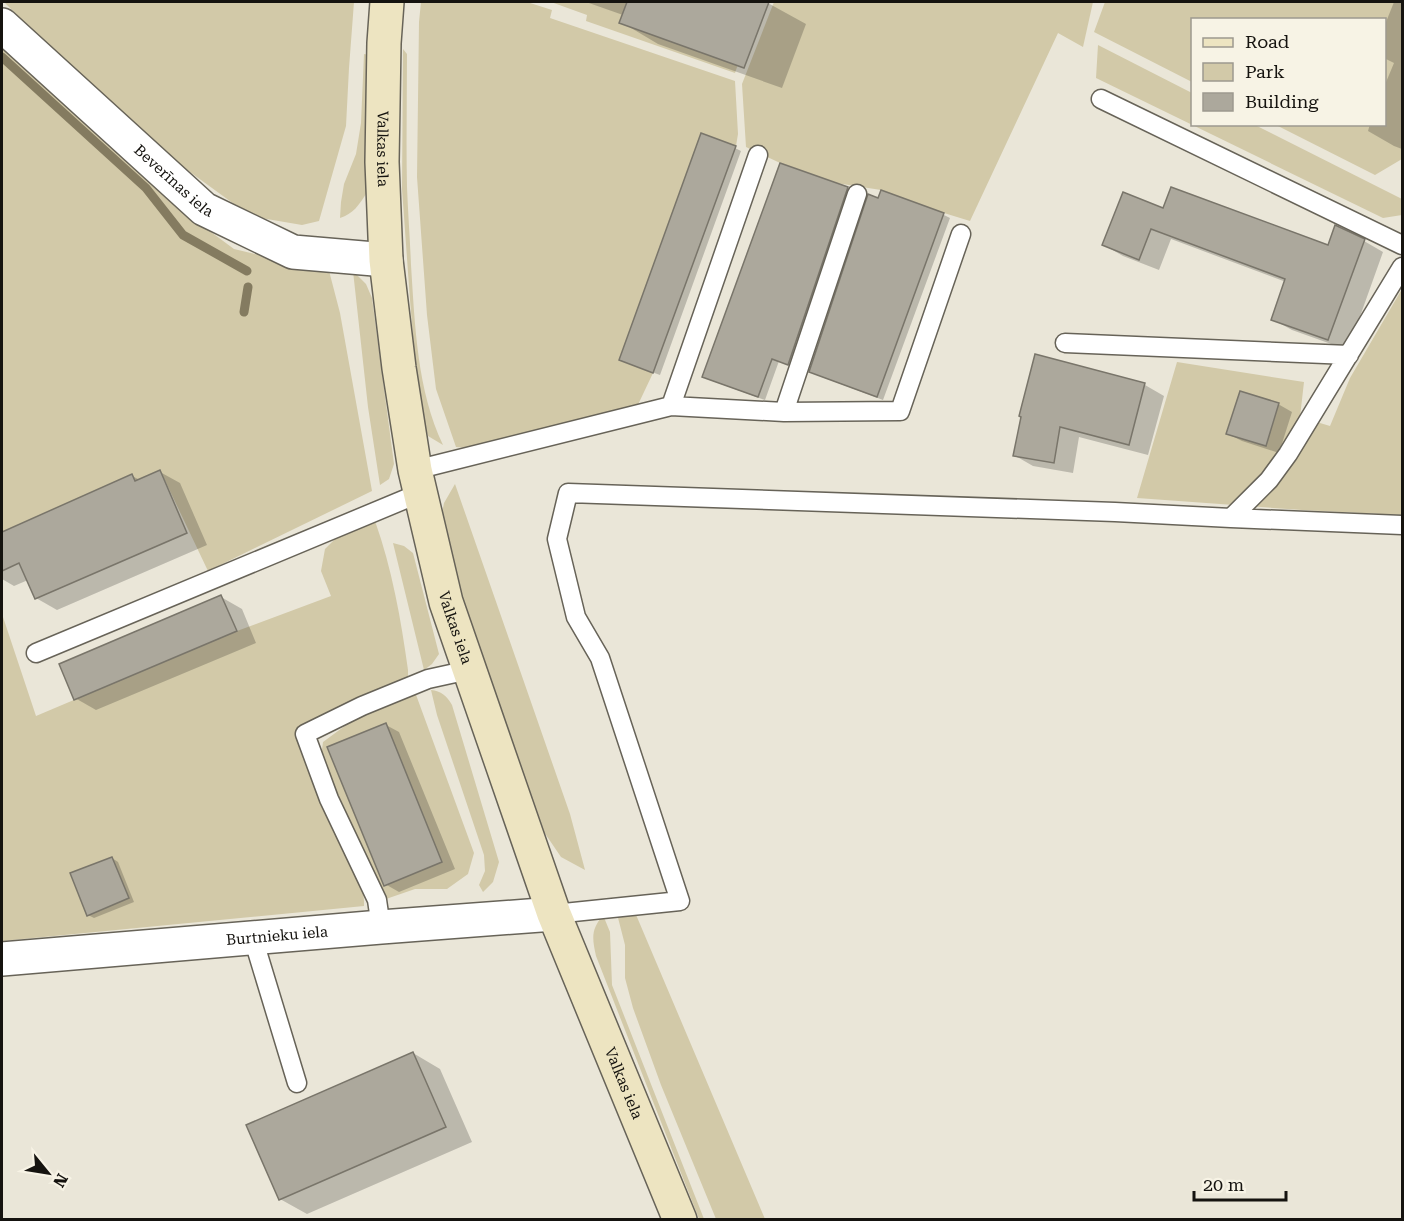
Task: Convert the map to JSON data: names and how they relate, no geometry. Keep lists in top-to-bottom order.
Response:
{
  "streets": {
    "main road": ["Valkas iela"],
    "street": ["Beverīnas iela", "Burtnieku iela"]
  },
  "crossings": [
    ["Valkas iela", "Beverīnas iela"],
    ["Valkas iela", "Burtnieku iela"]
  ],
  "legend": ["Road", "Park", "Building"],
  "scale_bar": "20 m",
  "north": "bottom right"
}
